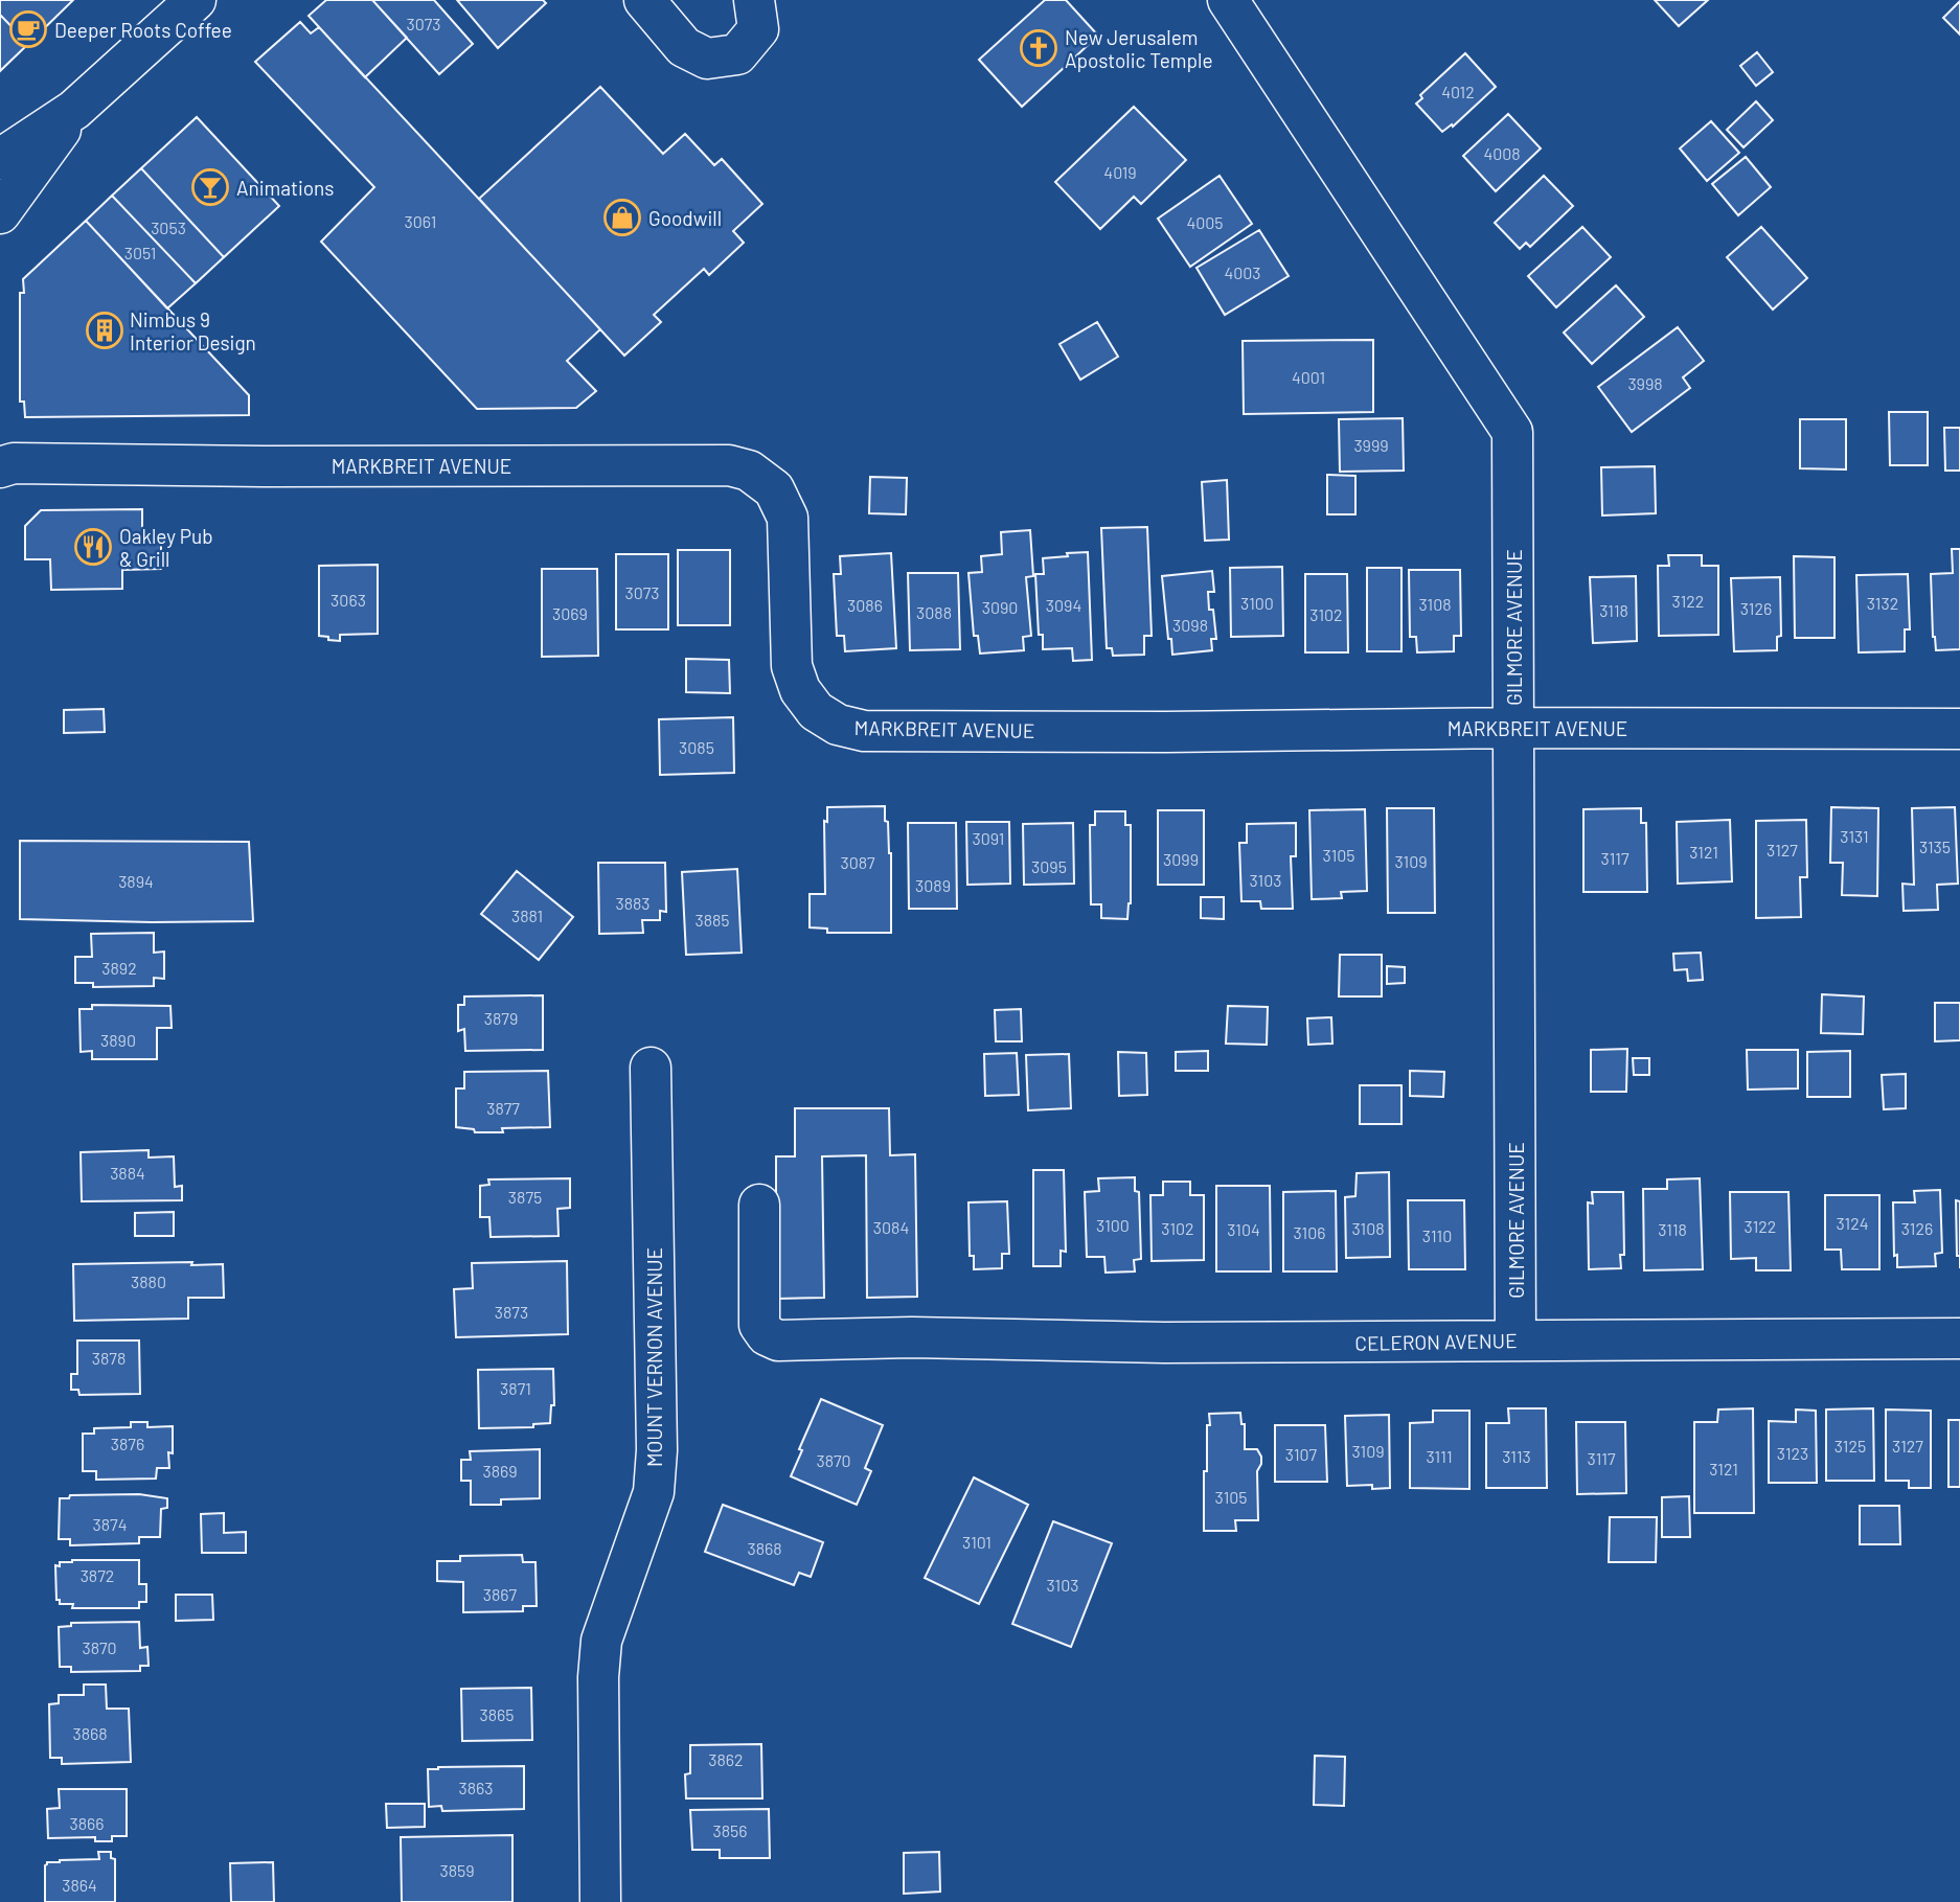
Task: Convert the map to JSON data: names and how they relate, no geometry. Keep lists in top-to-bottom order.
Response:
{
  "streets": {
    "street": [
      "MARKBREIT AVENUE",
      "GILMORE AVENUE",
      "CELERON AVENUE",
      "MOUNT VERNON AVENUE"
    ]
  },
  "crossings": [
    ["MARKBREIT AVENUE", "GILMORE AVENUE"],
    ["GILMORE AVENUE", "CELERON AVENUE"]
  ],
  "places": {
    "cafe": ["Deeper Roots Coffee"],
    "church": ["New Jerusalem Apostolic Temple"],
    "bar": ["Animations"],
    "shop": ["Goodwill"],
    "building": ["Nimbus 9 Interior Design"],
    "restaurant": ["Oakley Pub & Grill"]
  },
  "house_numbers": [
    "3073",
    "4012",
    "4008",
    "4019",
    "3061",
    "4005",
    "3053",
    "3051",
    "4003",
    "4001",
    "3998",
    "3999",
    "3073",
    "3063",
    "3122",
    "3100",
    "3132",
    "3108",
    "3086",
    "3094",
    "3090",
    "3126",
    "3118",
    "3088",
    "3069",
    "3102",
    "3098",
    "3085",
    "3131",
    "3091",
    "3135",
    "3127",
    "3121",
    "3105",
    "3117",
    "3099",
    "3109",
    "3087",
    "3095",
    "3103",
    "3894",
    "3089",
    "3883",
    "3881",
    "3885",
    "3892",
    "3879",
    "3890",
    "3877",
    "3884",
    "3875",
    "3124",
    "3100",
    "3122",
    "3084",
    "3102",
    "3108",
    "3126",
    "3104",
    "3118",
    "3106",
    "3110",
    "3880",
    "3873",
    "3878",
    "3871",
    "3876",
    "3125",
    "3127",
    "3109",
    "3123",
    "3107",
    "3111",
    "3113",
    "3117",
    "3870",
    "3121",
    "3869",
    "3105",
    "3874",
    "3101",
    "3868",
    "3872",
    "3103",
    "3867",
    "3870",
    "3865",
    "3868",
    "3862",
    "3863",
    "3866",
    "3856",
    "3859",
    "3864"
  ]
}
